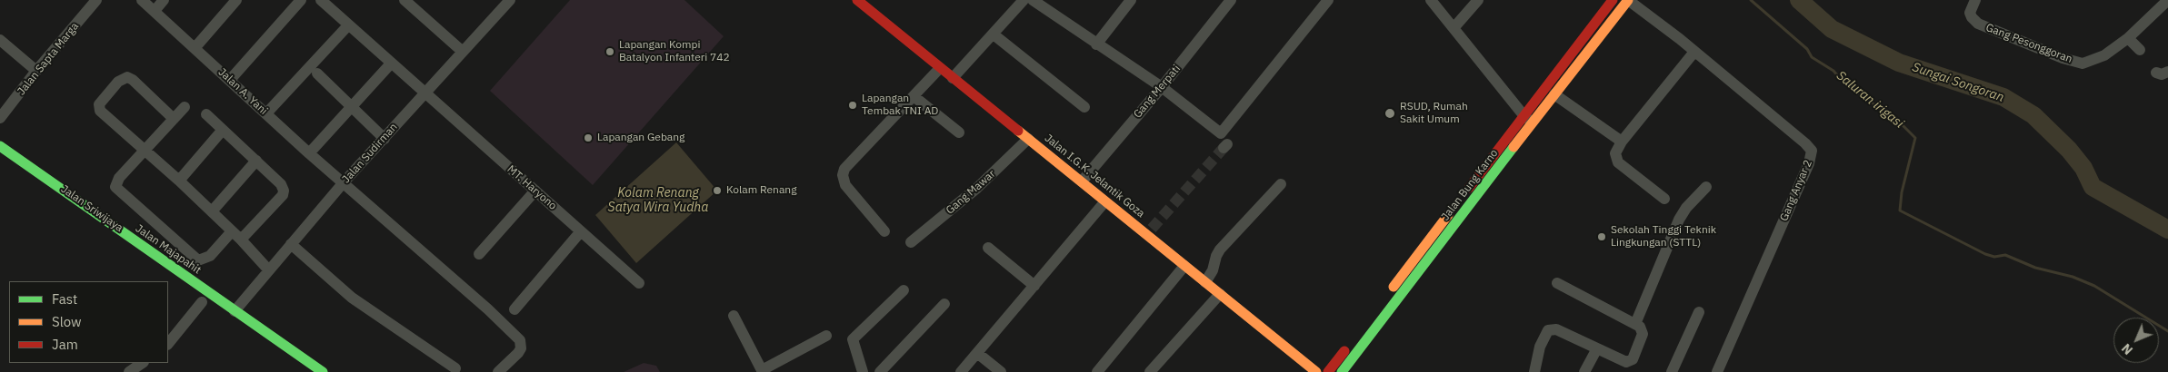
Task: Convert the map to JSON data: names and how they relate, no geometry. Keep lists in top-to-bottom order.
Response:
{
  "streets": {
    "main road": [
      "Jalan I.G.K. Jelantik Goza",
      "Jalan Bung Karno",
      "Jalan Sriwijaya",
      "Jalan Majapahit"
    ],
    "street": [
      "Gang Pesonggoran",
      "Jalan Sapta Marga",
      "Jalan A. Yani",
      "Gang Merpati",
      "Jalan Sudirman",
      "MT. Haryono",
      "Gang Anyar 2",
      "Gang Mawar"
    ]
  },
  "crossings": [
    ["Jalan A. Yani", "Jalan Sudirman"],
    ["Gang Merpati", "Jalan I.G.K. Jelantik Goza"],
    ["Jalan Sudirman", "MT. Haryono"],
    ["Jalan Sudirman", "Jalan Majapahit"],
    ["Jalan I.G.K. Jelantik Goza", "Gang Mawar"]
  ],
  "water": ["Sungai Songoran", "Saluran irigasi", "Kolam Renang Satya Wira Yudha"],
  "places": [
    "Lapangan Kompi Batalyon Infanteri 742",
    "Lapangan Tembak TNI AD",
    "RSUD, Rumah Sakit Umum",
    "Lapangan Gebang",
    "Kolam Renang",
    "Sekolah Tinggi Teknik Lingkungan (STTL)"
  ],
  "legend": ["Fast", "Slow", "Jam"],
  "north": "bottom left"
}
